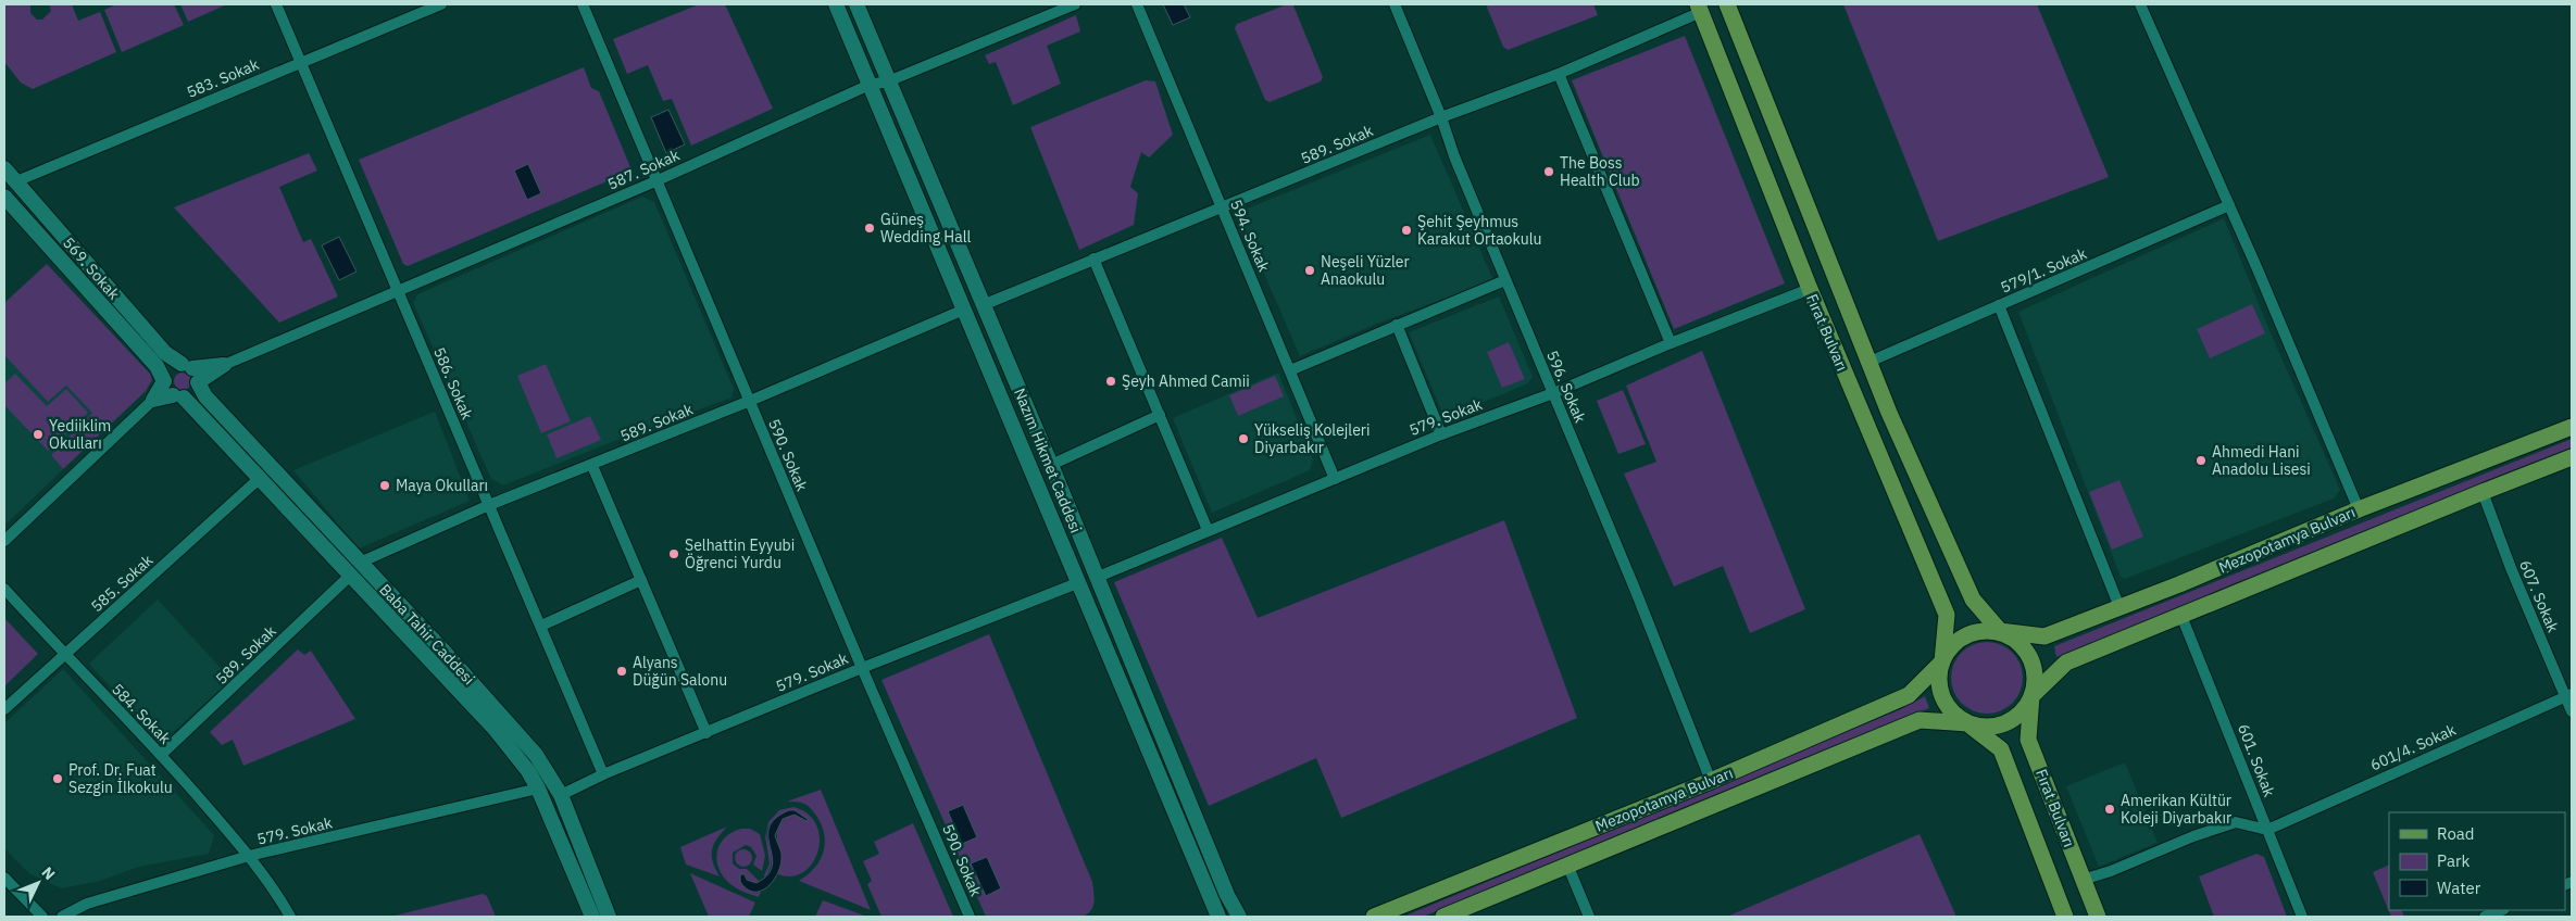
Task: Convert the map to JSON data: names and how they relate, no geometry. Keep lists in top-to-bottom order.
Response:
{
  "streets": {
    "main road": ["Fırat Bulvarı", "Mezopotamya Bulvarı"],
    "street": [
      "583. Sokak",
      "589. Sokak",
      "587. Sokak",
      "594. Sokak",
      "569. Sokak",
      "579/1. Sokak",
      "586. Sokak",
      "596. Sokak",
      "579. Sokak",
      "590. Sokak",
      "Nazım Hikmet Caddesi",
      "585. Sokak",
      "607. Sokak",
      "Baba Tahir Caddesi",
      "584. Sokak",
      "601/4. Sokak",
      "601. Sokak"
    ]
  },
  "crossings": [
    ["583. Sokak", "569. Sokak"],
    ["583. Sokak", "586. Sokak"],
    ["589. Sokak", "594. Sokak"],
    ["589. Sokak", "Fırat Bulvarı"],
    ["589. Sokak", "586. Sokak"],
    ["589. Sokak", "596. Sokak"],
    ["589. Sokak", "590. Sokak"],
    ["589. Sokak", "Nazım Hikmet Caddesi"],
    ["589. Sokak", "Baba Tahir Caddesi"],
    ["589. Sokak", "584. Sokak"],
    ["587. Sokak", "586. Sokak"],
    ["587. Sokak", "590. Sokak"],
    ["587. Sokak", "Nazım Hikmet Caddesi"],
    ["594. Sokak", "579. Sokak"],
    ["569. Sokak", "Baba Tahir Caddesi"],
    ["579/1. Sokak", "Fırat Bulvarı"],
    ["Fırat Bulvarı", "579. Sokak"],
    ["Fırat Bulvarı", "Mezopotamya Bulvarı"],
    ["586. Sokak", "579. Sokak"],
    ["596. Sokak", "579. Sokak"],
    ["596. Sokak", "Mezopotamya Bulvarı"],
    ["579. Sokak", "590. Sokak"],
    ["579. Sokak", "Nazım Hikmet Caddesi"],
    ["579. Sokak", "Baba Tahir Caddesi"],
    ["579. Sokak", "584. Sokak"],
    ["Mezopotamya Bulvarı", "607. Sokak"],
    ["Mezopotamya Bulvarı", "601. Sokak"],
    ["585. Sokak", "Baba Tahir Caddesi"],
    ["585. Sokak", "584. Sokak"],
    ["607. Sokak", "601/4. Sokak"],
    ["601/4. Sokak", "601. Sokak"]
  ],
  "places": [
    "The Boss Health Club",
    "Güneş Wedding Hall",
    "Şehit Şeyhmus Karakut Ortaokulu",
    "Neşeli Yüzler Anaokulu",
    "Şeyh Ahmed Camii",
    "Yediiklim Okulları",
    "Yükseliş Kolejleri Diyarbakır",
    "Ahmedi Hani Anadolu Lisesi",
    "Maya Okulları",
    "Selhattin Eyyubi Öğrenci Yurdu",
    "Alyans Düğün Salonu",
    "Prof. Dr. Fuat Sezgin İlkokulu",
    "Amerikan Kültür Koleji Diyarbakır"
  ],
  "legend": ["Road", "Park", "Water"],
  "north": "top right"
}
